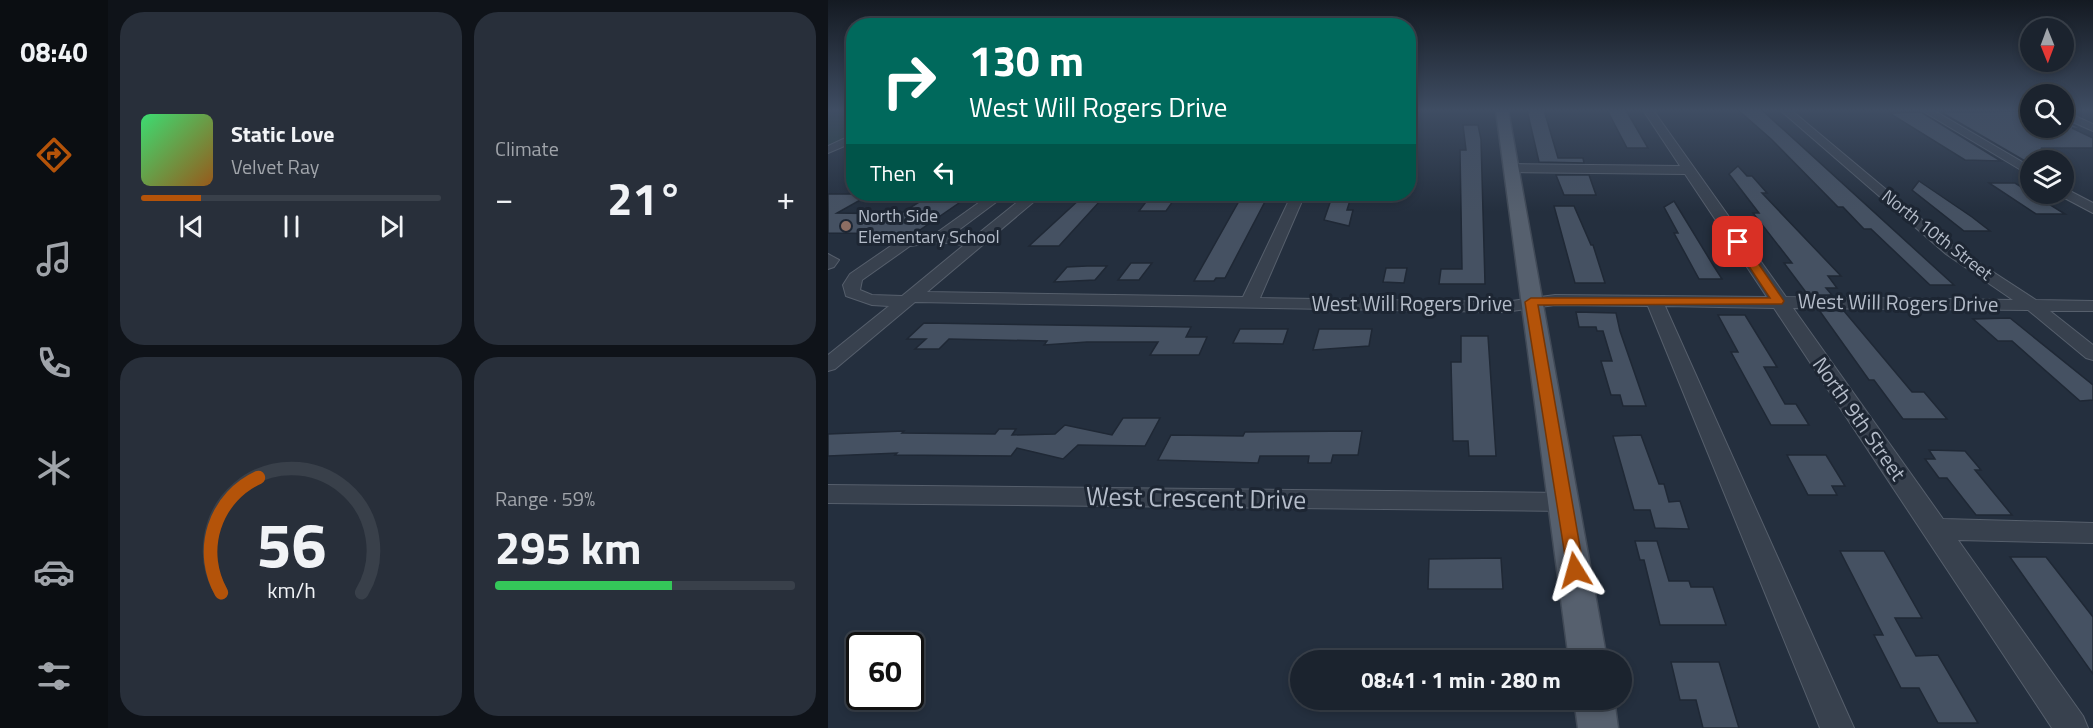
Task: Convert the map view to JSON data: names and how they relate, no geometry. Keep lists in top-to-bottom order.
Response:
{
  "streets": {
    "street": [
      "North 10th Street",
      "West Will Rogers Drive",
      "North 9th Street",
      "West Crescent Drive"
    ]
  },
  "crossings": [
    ["North 10th Street", "West Will Rogers Drive"],
    ["West Will Rogers Drive", "North 9th Street"]
  ],
  "places": ["North Side Elementary School"],
  "north": "bottom",
  "page": {
    "tabs": "08:40",
    "tile": [
      "Climate",
      ["Range · 59%", "295 km"]
    ],
    "turn": ["130 m", "West Will Rogers Drive"],
    "song": ["Static Love", "Velvet Ray"],
    "then": "Then",
    "heat": ["−", "21°", "+"],
    "limit": "60",
    "trip": "08:41 · 1 min · 280 m",
    "gauge": ["56", "km/h"]
  }
}
